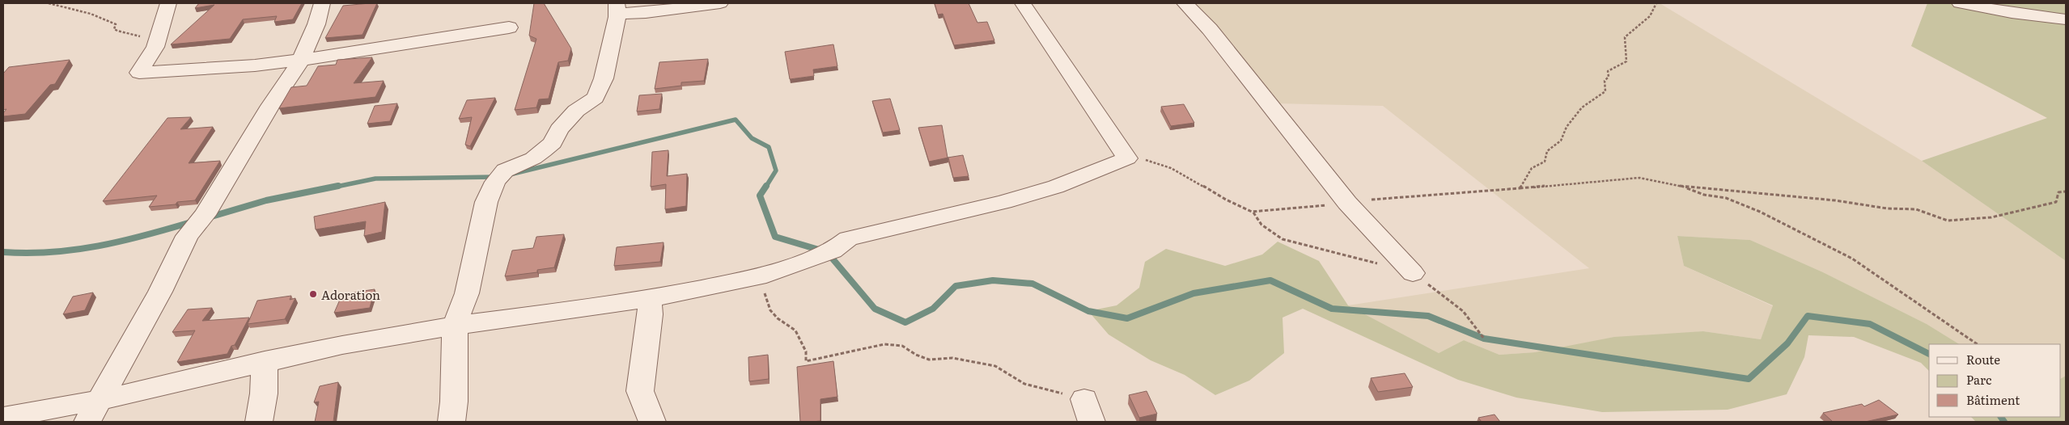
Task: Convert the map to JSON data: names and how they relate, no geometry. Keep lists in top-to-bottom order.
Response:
{
  "places": ["Adoration"],
  "legend": ["Route", "Parc", "Bâtiment"]
}
